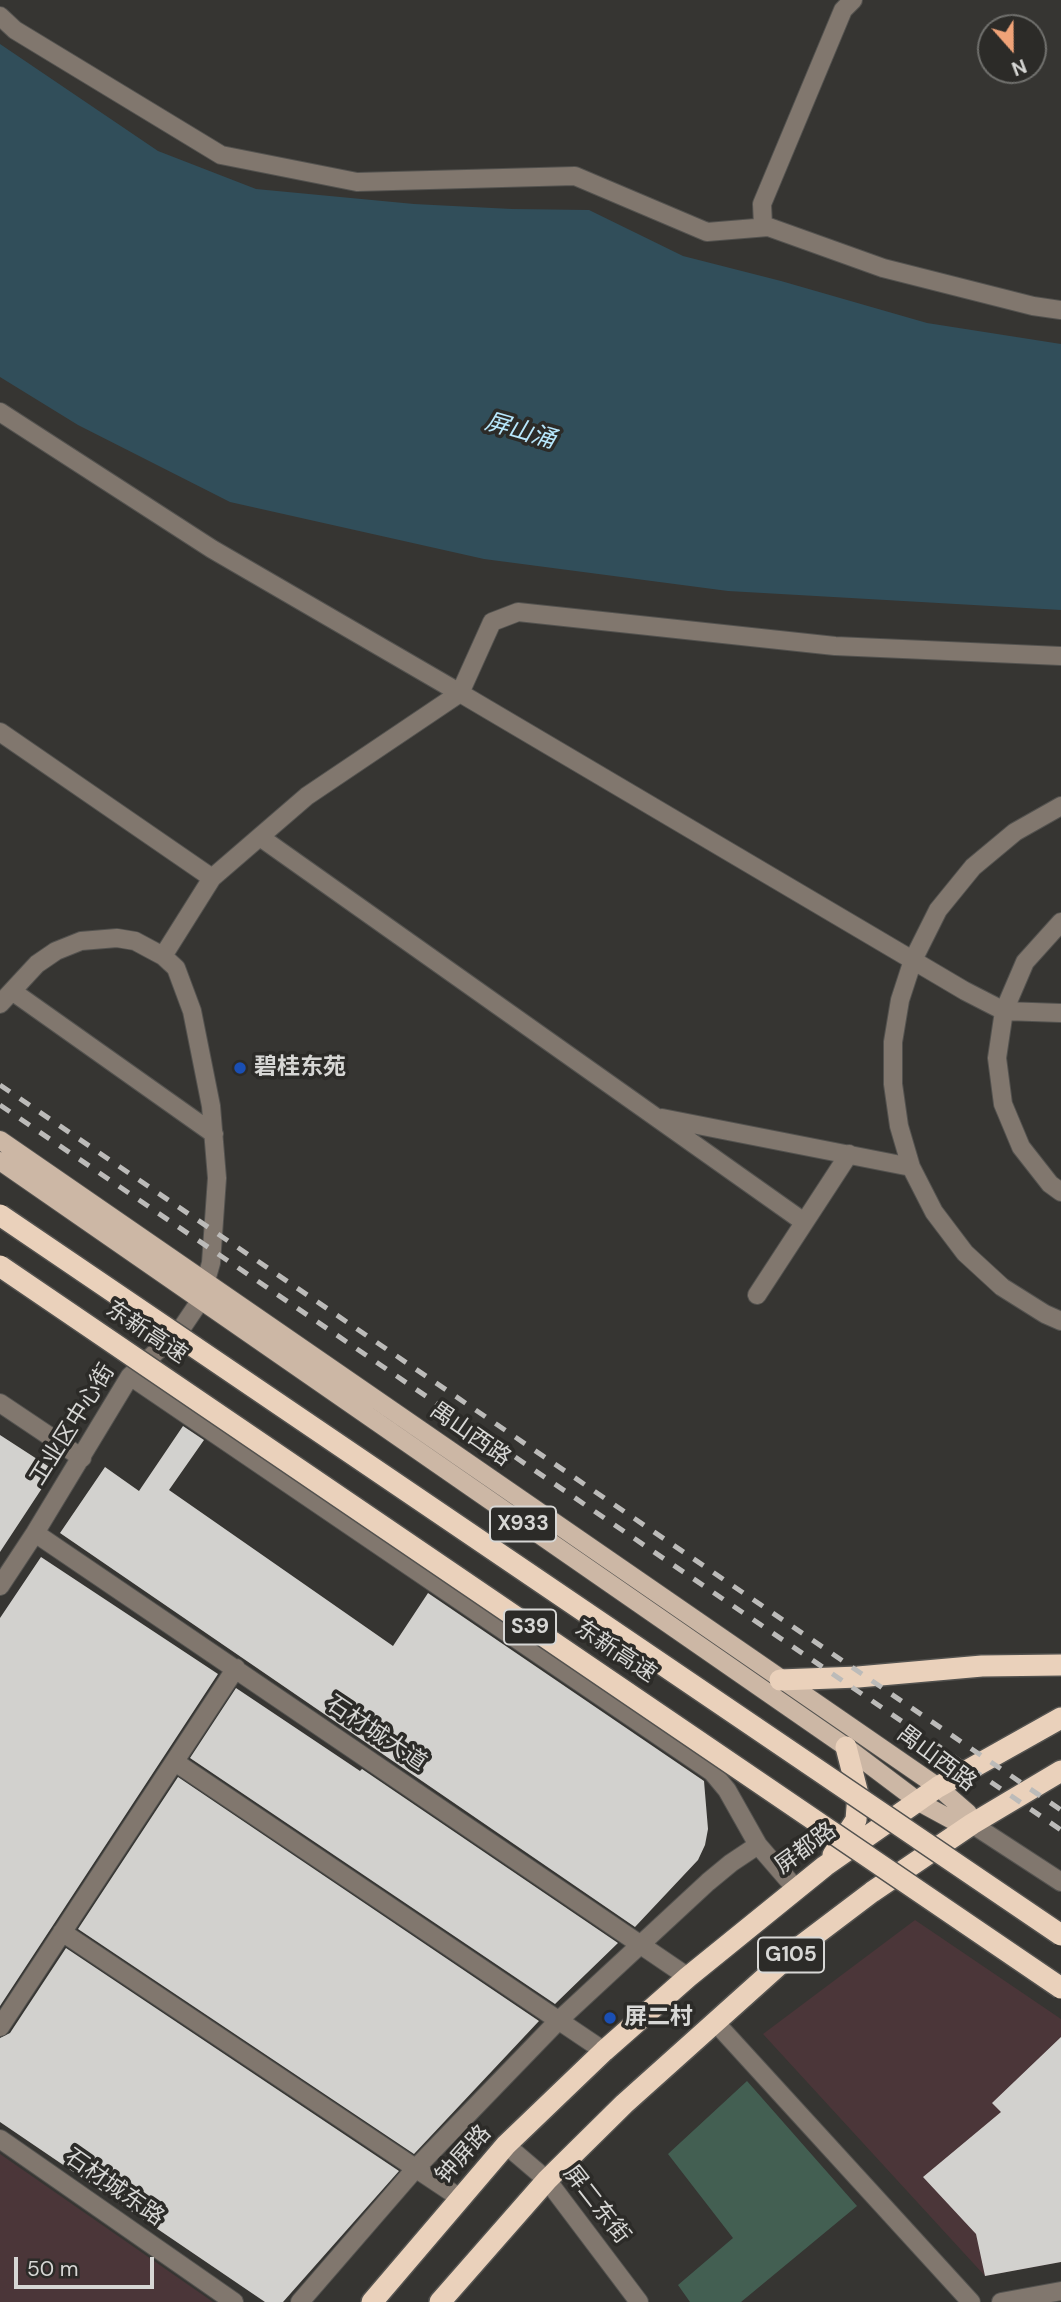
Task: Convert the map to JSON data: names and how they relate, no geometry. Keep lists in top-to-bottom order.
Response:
{
  "streets": {
    "highway": [
      "东新高速",
      "S39",
      "屏都路",
      "G105",
      "钟屏路"
    ],
    "main road": ["禺山西路", "X933"],
    "street": [
      "工业区中心街",
      "石材城大道",
      "石材城东路",
      "屏二东街"
    ]
  },
  "crossings": [
    ["工业区中心街", "禺山西路"],
    ["工业区中心街", "石材城大道"],
    ["禺山西路", "屏都路"],
    ["禺山西路", "G105"],
    ["石材城大道", "屏都路"],
    ["屏都路", "钟屏路"],
    ["G105", "屏二东街"],
    ["钟屏路", "屏二东街"]
  ],
  "water": ["屏山涌"],
  "places": ["碧桂东苑", "屏二村"],
  "scale_bar": "50 m",
  "north": "bottom"
}
